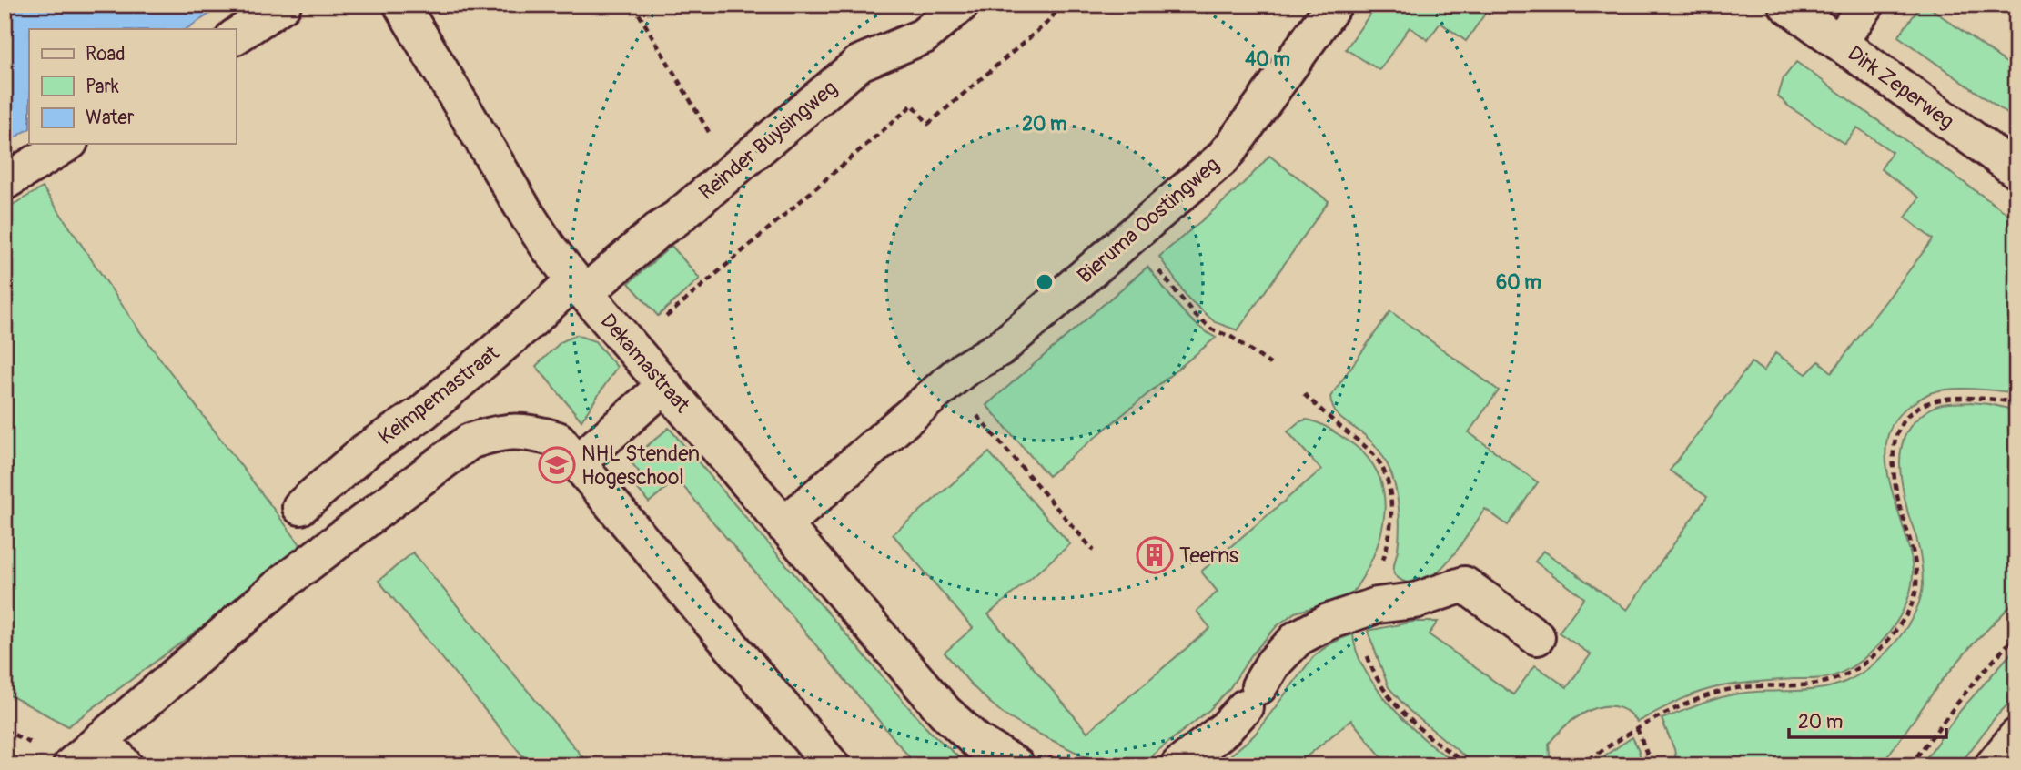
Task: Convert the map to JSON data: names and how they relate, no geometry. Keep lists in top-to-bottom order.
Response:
{
  "streets": {
    "street": [
      "Dirk Zeperweg",
      "Reinder Buysingweg",
      "Bieruma Oostingweg",
      "Dekamastraat",
      "Keimpemastraat"
    ]
  },
  "crossings": [
    ["Reinder Buysingweg", "Dekamastraat"],
    ["Reinder Buysingweg", "Keimpemastraat"],
    ["Bieruma Oostingweg", "Dekamastraat"],
    ["Dekamastraat", "Keimpemastraat"]
  ],
  "places": {
    "school or university": ["NHL Stenden Hogeschool"],
    "building": ["Teerns"]
  },
  "legend": ["Road", "Park", "Water"],
  "scale_bar": "20 m",
  "rings": ["40 m", "20 m", "60 m"]
}
